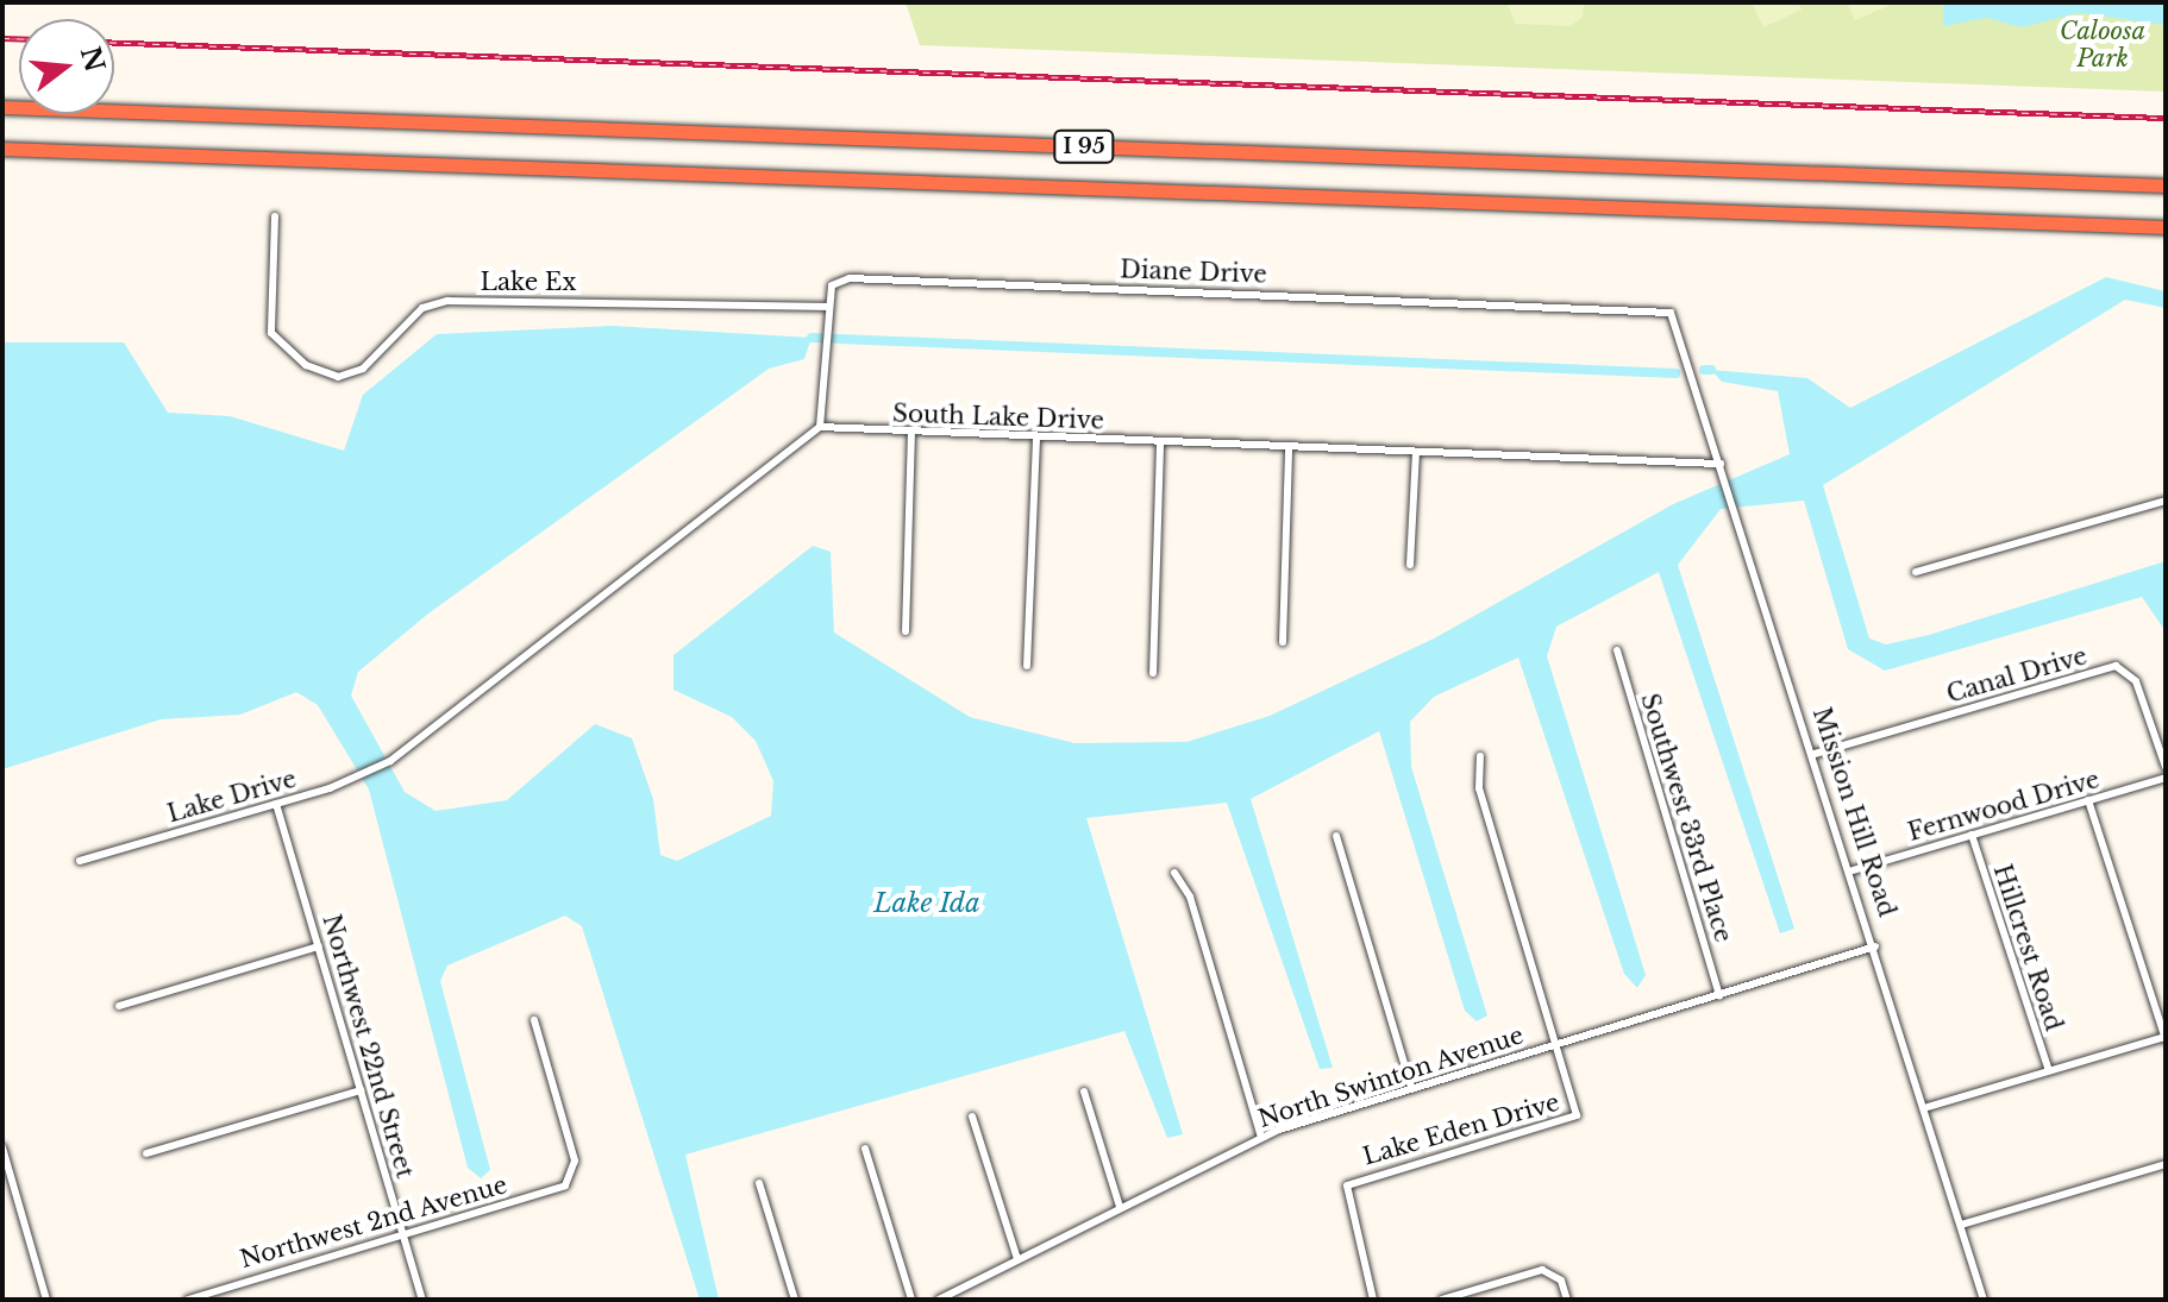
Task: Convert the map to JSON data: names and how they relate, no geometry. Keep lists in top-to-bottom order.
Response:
{
  "streets": {
    "highway": ["I 95"],
    "street": [
      "Diane Drive",
      "Lake Ex",
      "South Lake Drive",
      "Canal Drive",
      "Lake Drive",
      "Fernwood Drive",
      "Mission Hill Road",
      "Southwest 33rd Place",
      "Hillcrest Road",
      "Northwest 22nd Street",
      "North Swinton Avenue",
      "Lake Eden Drive",
      "Northwest 2nd Avenue"
    ]
  },
  "crossings": [
    ["Diane Drive", "Lake Ex"],
    ["Diane Drive", "Mission Hill Road"],
    ["South Lake Drive", "Lake Drive"],
    ["South Lake Drive", "Mission Hill Road"],
    ["Canal Drive", "Mission Hill Road"],
    ["Lake Drive", "Northwest 22nd Street"],
    ["Fernwood Drive", "Mission Hill Road"],
    ["Fernwood Drive", "Hillcrest Road"],
    ["Mission Hill Road", "North Swinton Avenue"],
    ["Southwest 33rd Place", "North Swinton Avenue"],
    ["Northwest 22nd Street", "Northwest 2nd Avenue"],
    ["North Swinton Avenue", "Lake Eden Drive"]
  ],
  "water": ["Lake Ida"],
  "parks": ["Caloosa Park"],
  "north": "right"
}
